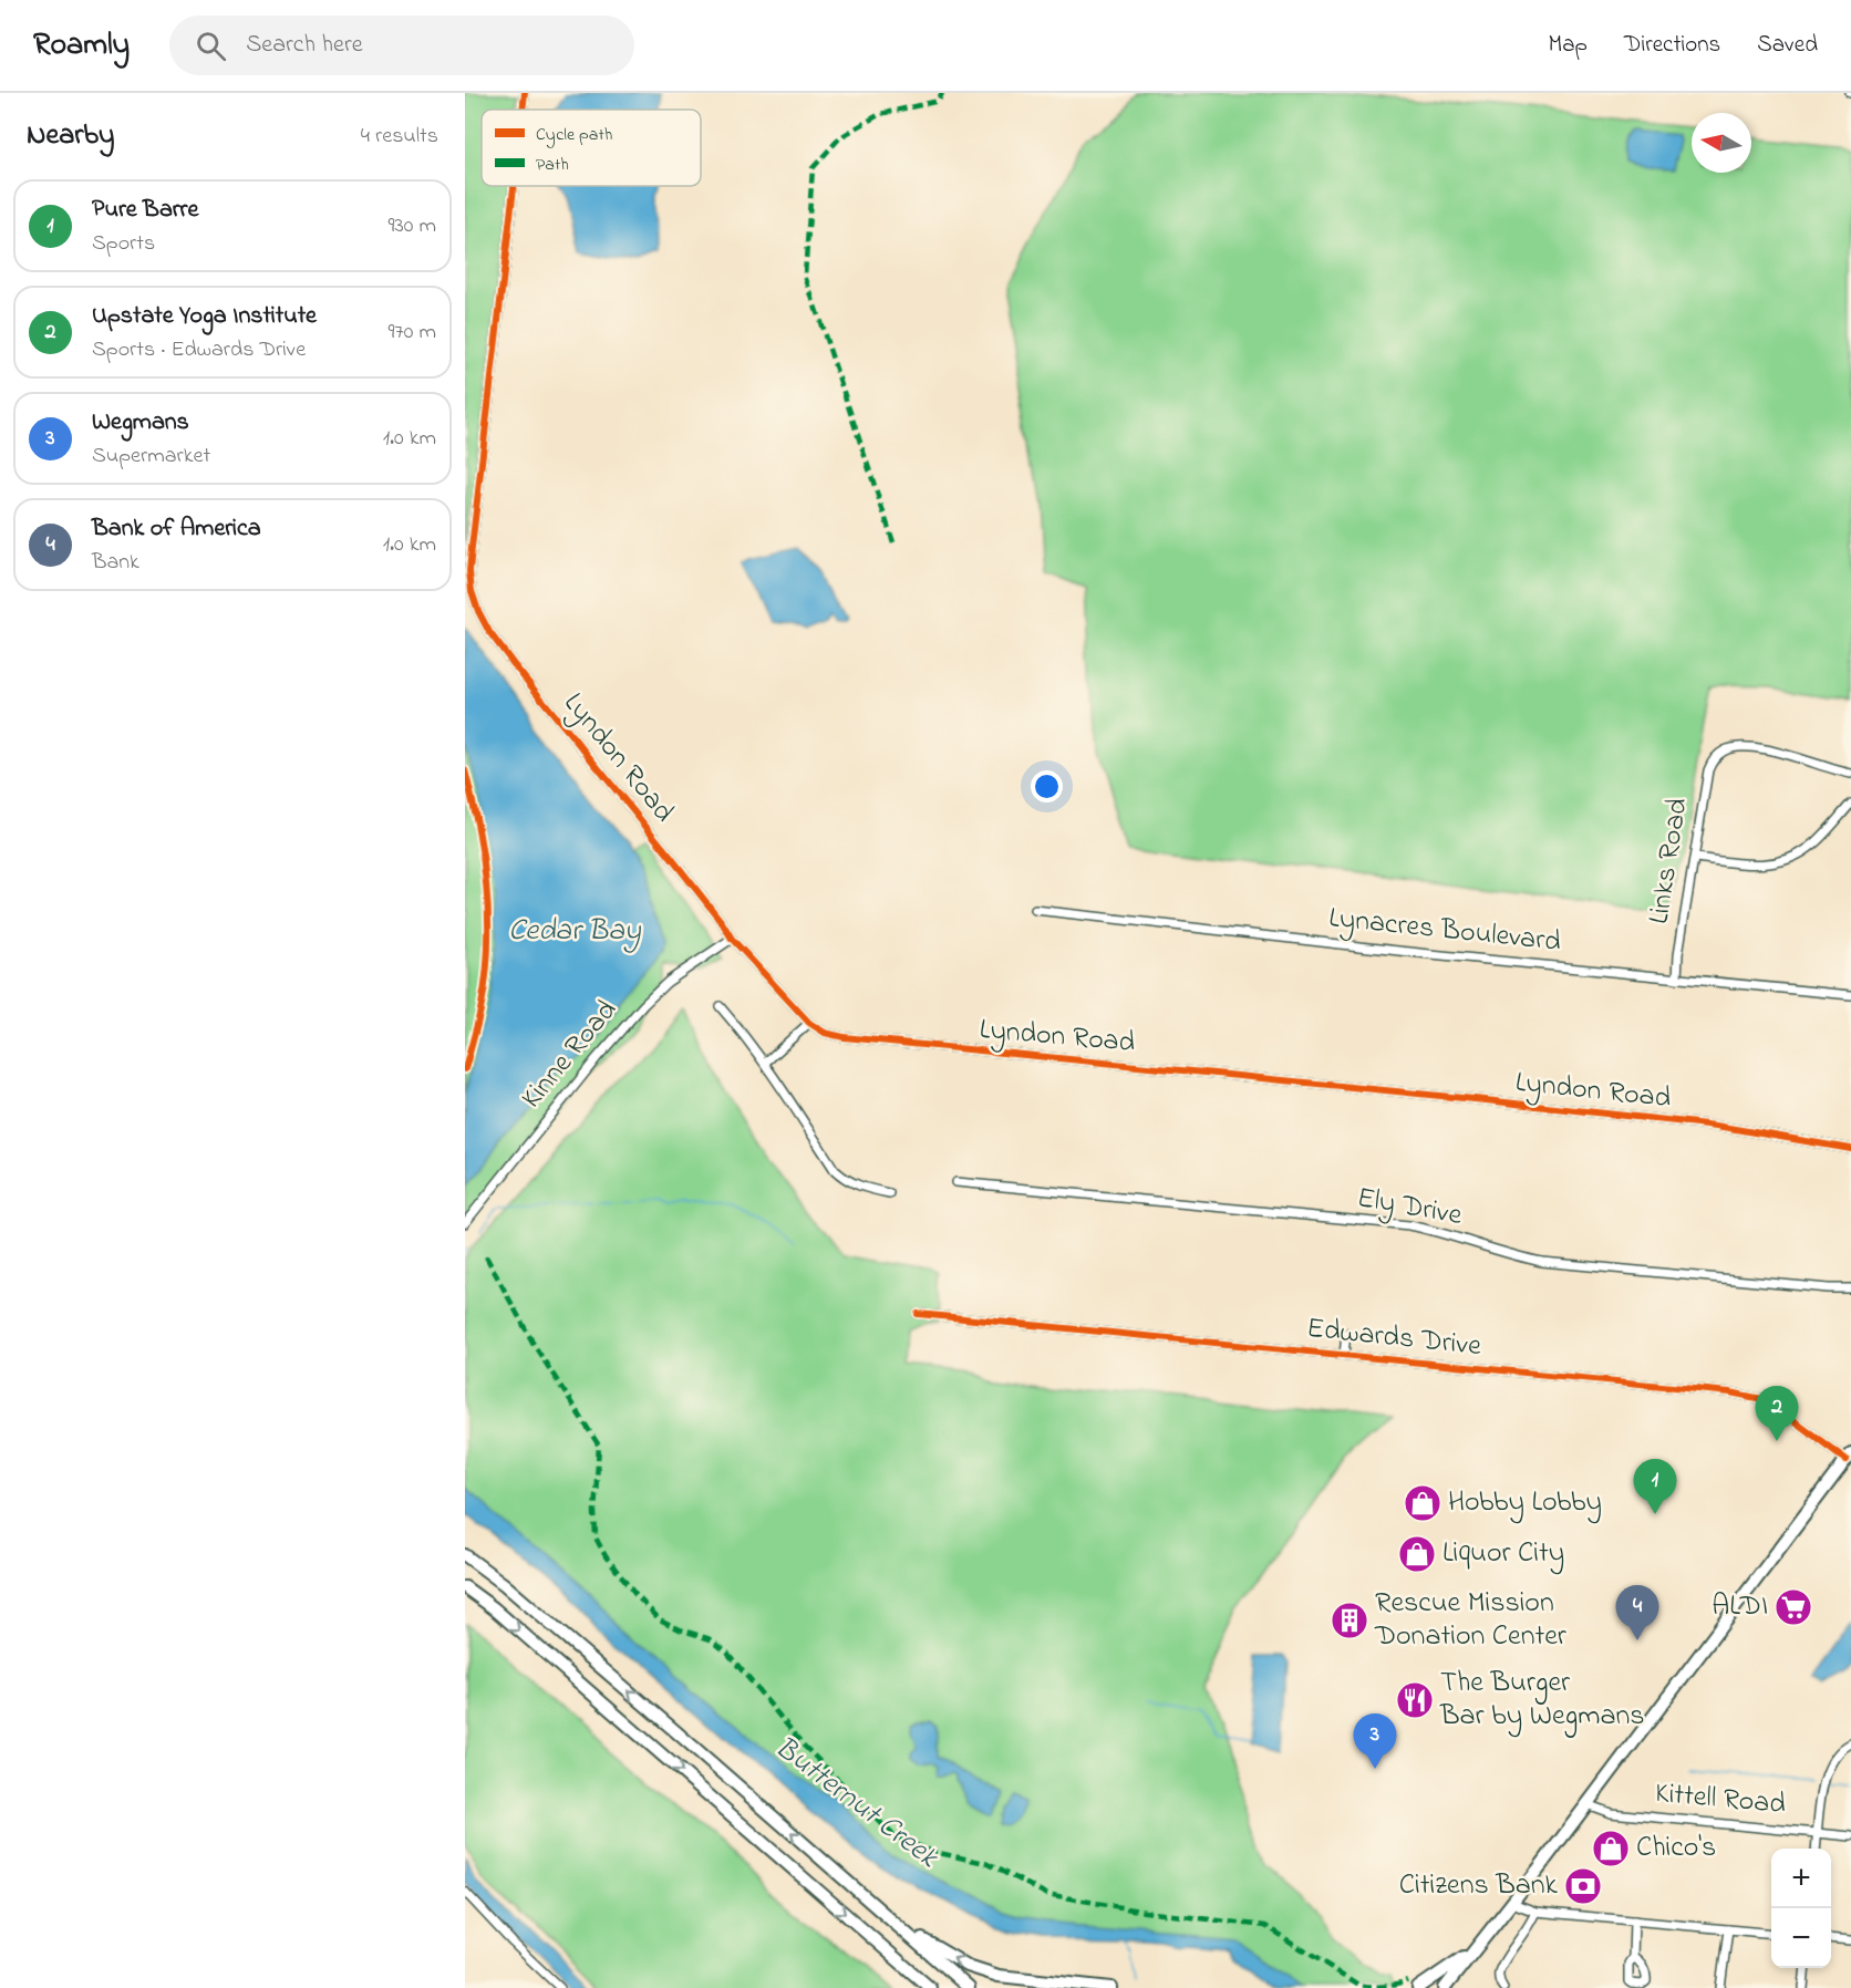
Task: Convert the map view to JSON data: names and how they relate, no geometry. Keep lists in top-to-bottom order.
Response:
{
  "streets": {
    "street": [
      "Lyndon Road",
      "Links Road",
      "Lynacres Boulevard",
      "Kinne Road",
      "Ely Drive",
      "Edwards Drive",
      "Kittell Road"
    ]
  },
  "crossings": [
    ["Lyndon Road", "Kinne Road"],
    ["Links Road", "Lynacres Boulevard"]
  ],
  "water": ["Cedar Bay", "Butternut Creek"],
  "places": {
    "shop": ["Hobby Lobby", "Liquor City", "Chico's"],
    "supermarket": ["ALDI"],
    "building": ["Rescue Mission Donation Center"],
    "restaurant": ["The Burger Bar by Wegmans"],
    "bank": ["Citizens Bank"]
  },
  "legend": ["Cycle path", "Path"],
  "north": "left",
  "page": {
    "header": "Roamly",
    "search": "Search here",
    "nav": ["Map", "Directions", "Saved"],
    "heading": ["Nearby", "4 results"],
    "list": [
      {
        "mark": "1",
        "name": "Pure Barre",
        "note": "Sports",
        "value": "930 m"
      },
      {
        "mark": "2",
        "name": "Upstate Yoga Institute",
        "note": "Sports · Edwards Drive",
        "value": "970 m"
      },
      {
        "mark": "3",
        "name": "Wegmans",
        "note": "Supermarket",
        "value": "1.0 km"
      },
      {
        "mark": "4",
        "name": "Bank of America",
        "note": "Bank",
        "value": "1.0 km"
      }
    ],
    "pins": [
      "2",
      "1",
      "4",
      "3"
    ],
    "map_buttons": ["+", "−"]
  }
}
